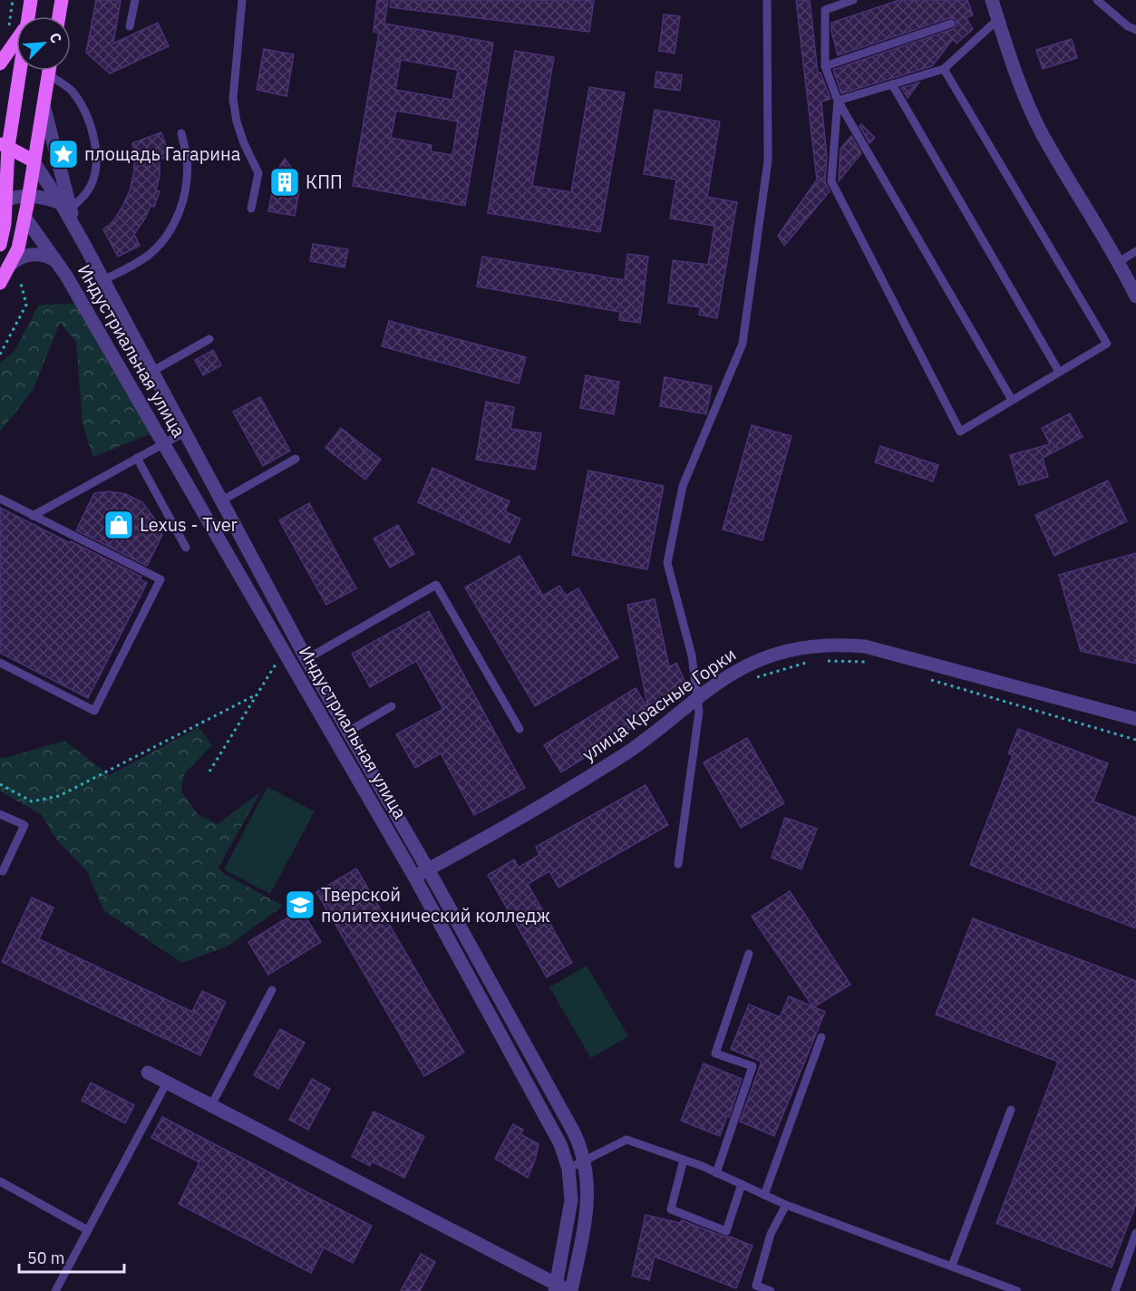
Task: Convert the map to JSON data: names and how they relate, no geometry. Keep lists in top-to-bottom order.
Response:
{
  "streets": {
    "street": ["Индустриальная улица", "улица Красные Горки"]
  },
  "crossings": [
    ["Индустриальная улица", "улица Красные Горки"]
  ],
  "places": {
    "place": ["площадь Гагарина"],
    "building": ["КПП"],
    "shop": ["Lexus - Tver"],
    "school or university": ["Тверской политехнический колледж"]
  },
  "scale_bar": "50 m",
  "north": "top right"
}
